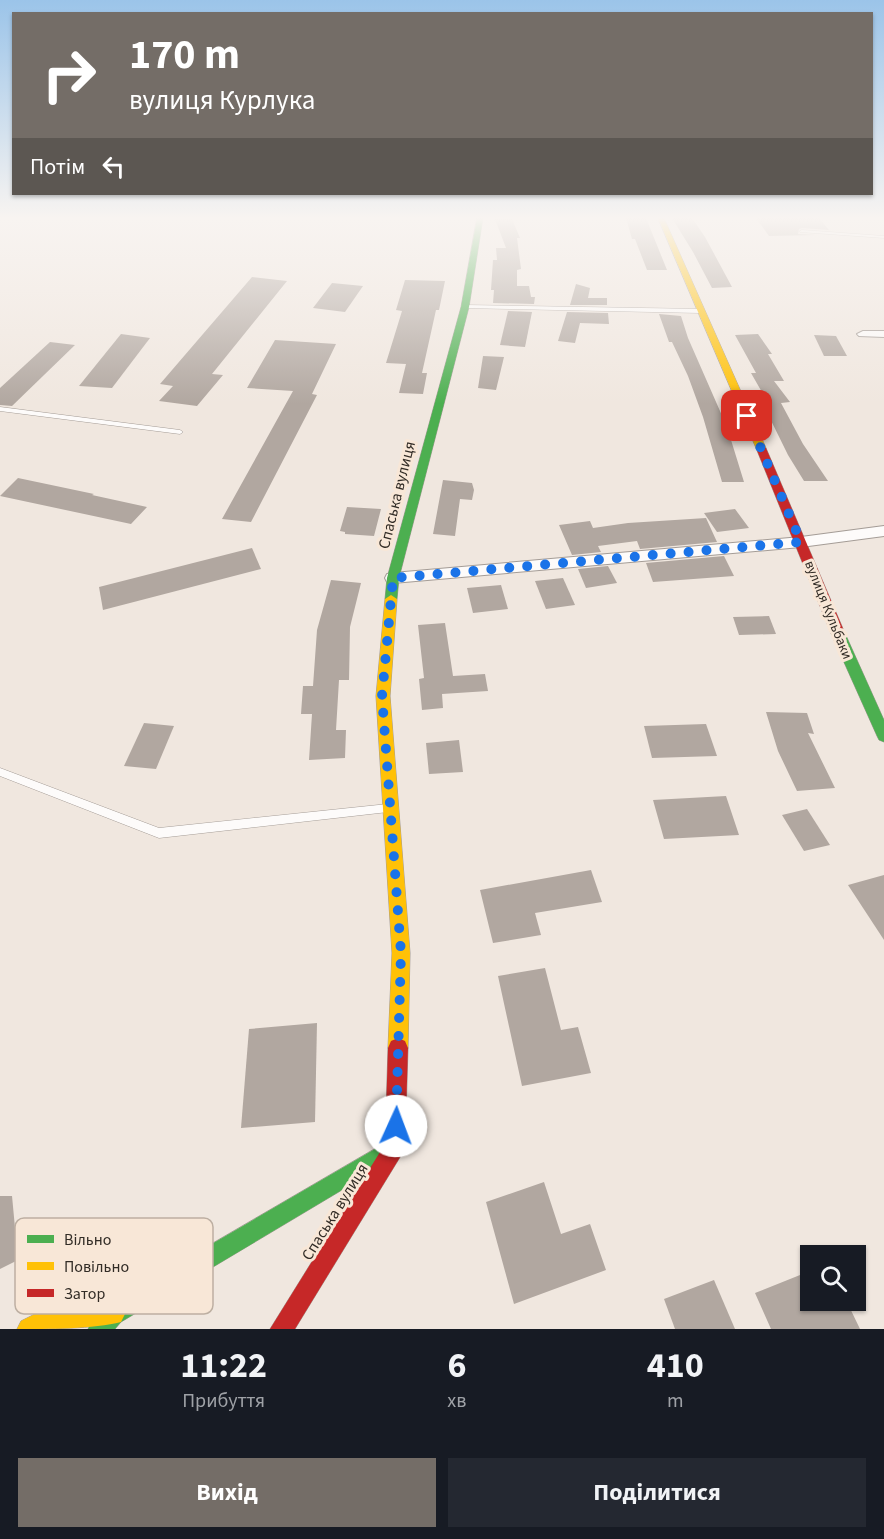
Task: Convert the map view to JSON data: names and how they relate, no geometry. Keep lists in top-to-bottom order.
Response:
{
  "streets": {
    "street": ["Спаська вулиця", "вулиця Кульбаки"]
  },
  "legend": ["Вільно", "Повільно", "Затор"],
  "page": {
    "turn": ["170 m", "вулиця Курлука"],
    "then": "Потім",
    "eta": [
      "11:22",
      "Прибуття",
      "6",
      "хв",
      "410",
      "m"
    ],
    "buttons": ["Вихід", "Поділитися"]
  }
}
